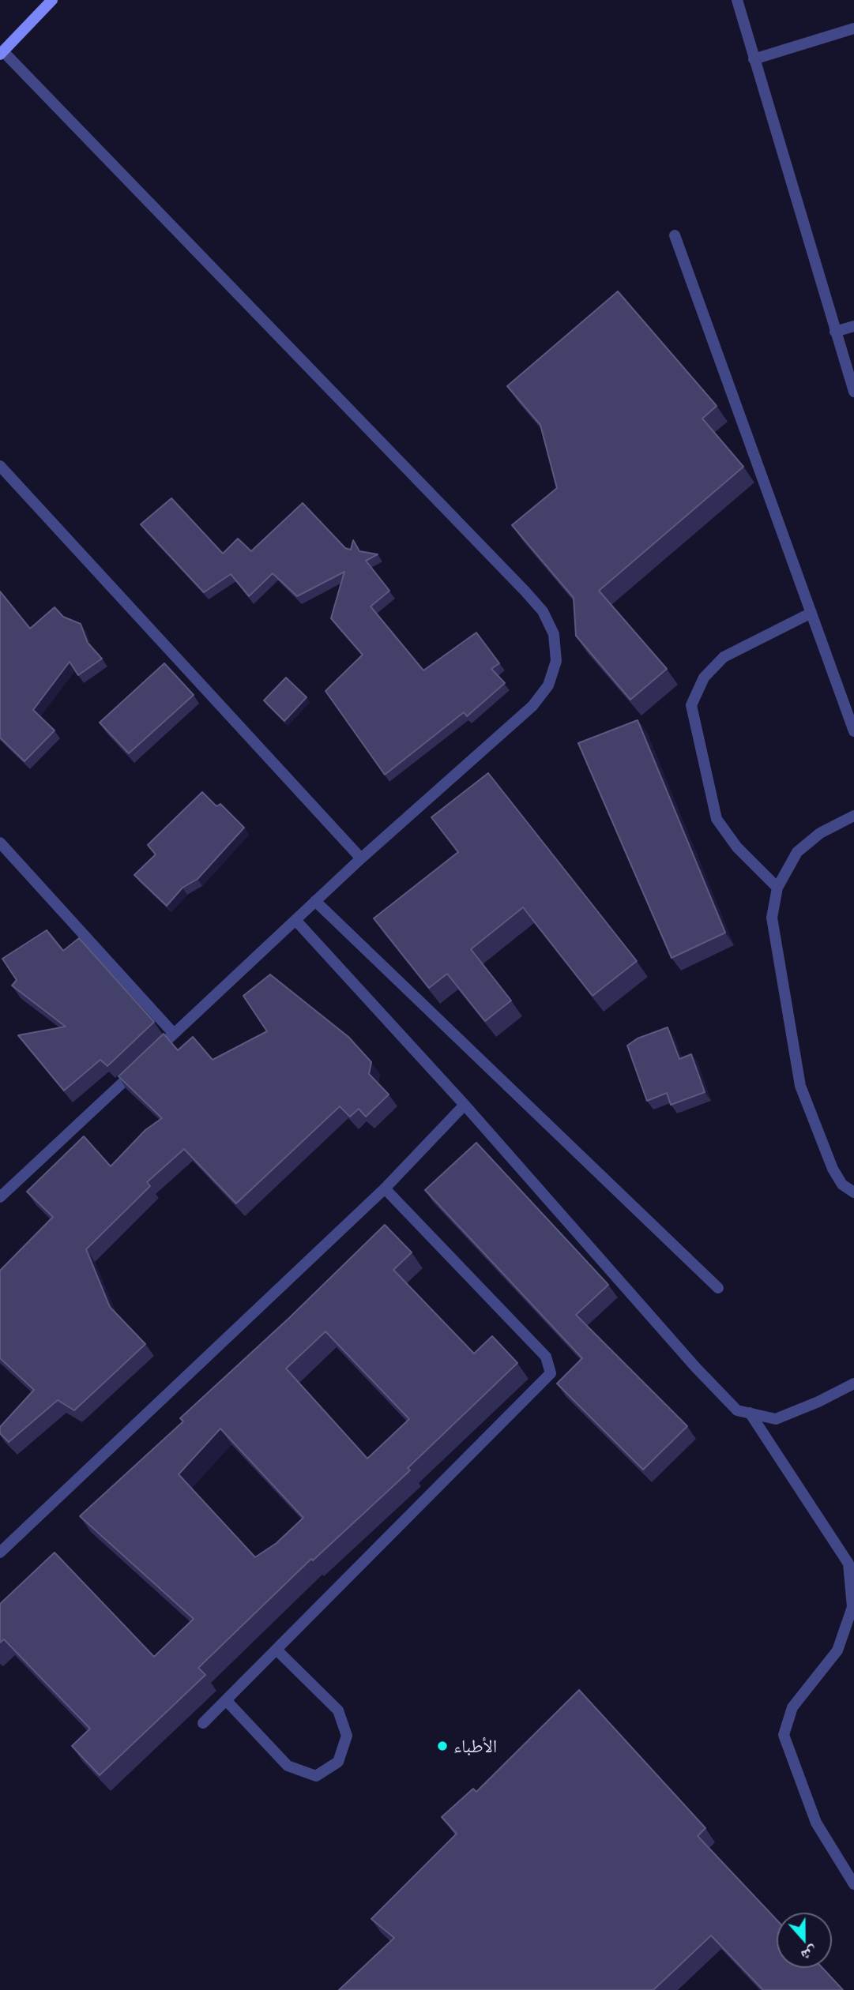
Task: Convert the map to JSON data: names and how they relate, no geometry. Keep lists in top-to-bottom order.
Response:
{
  "places": ["الأطباء"],
  "north": "bottom"
}
